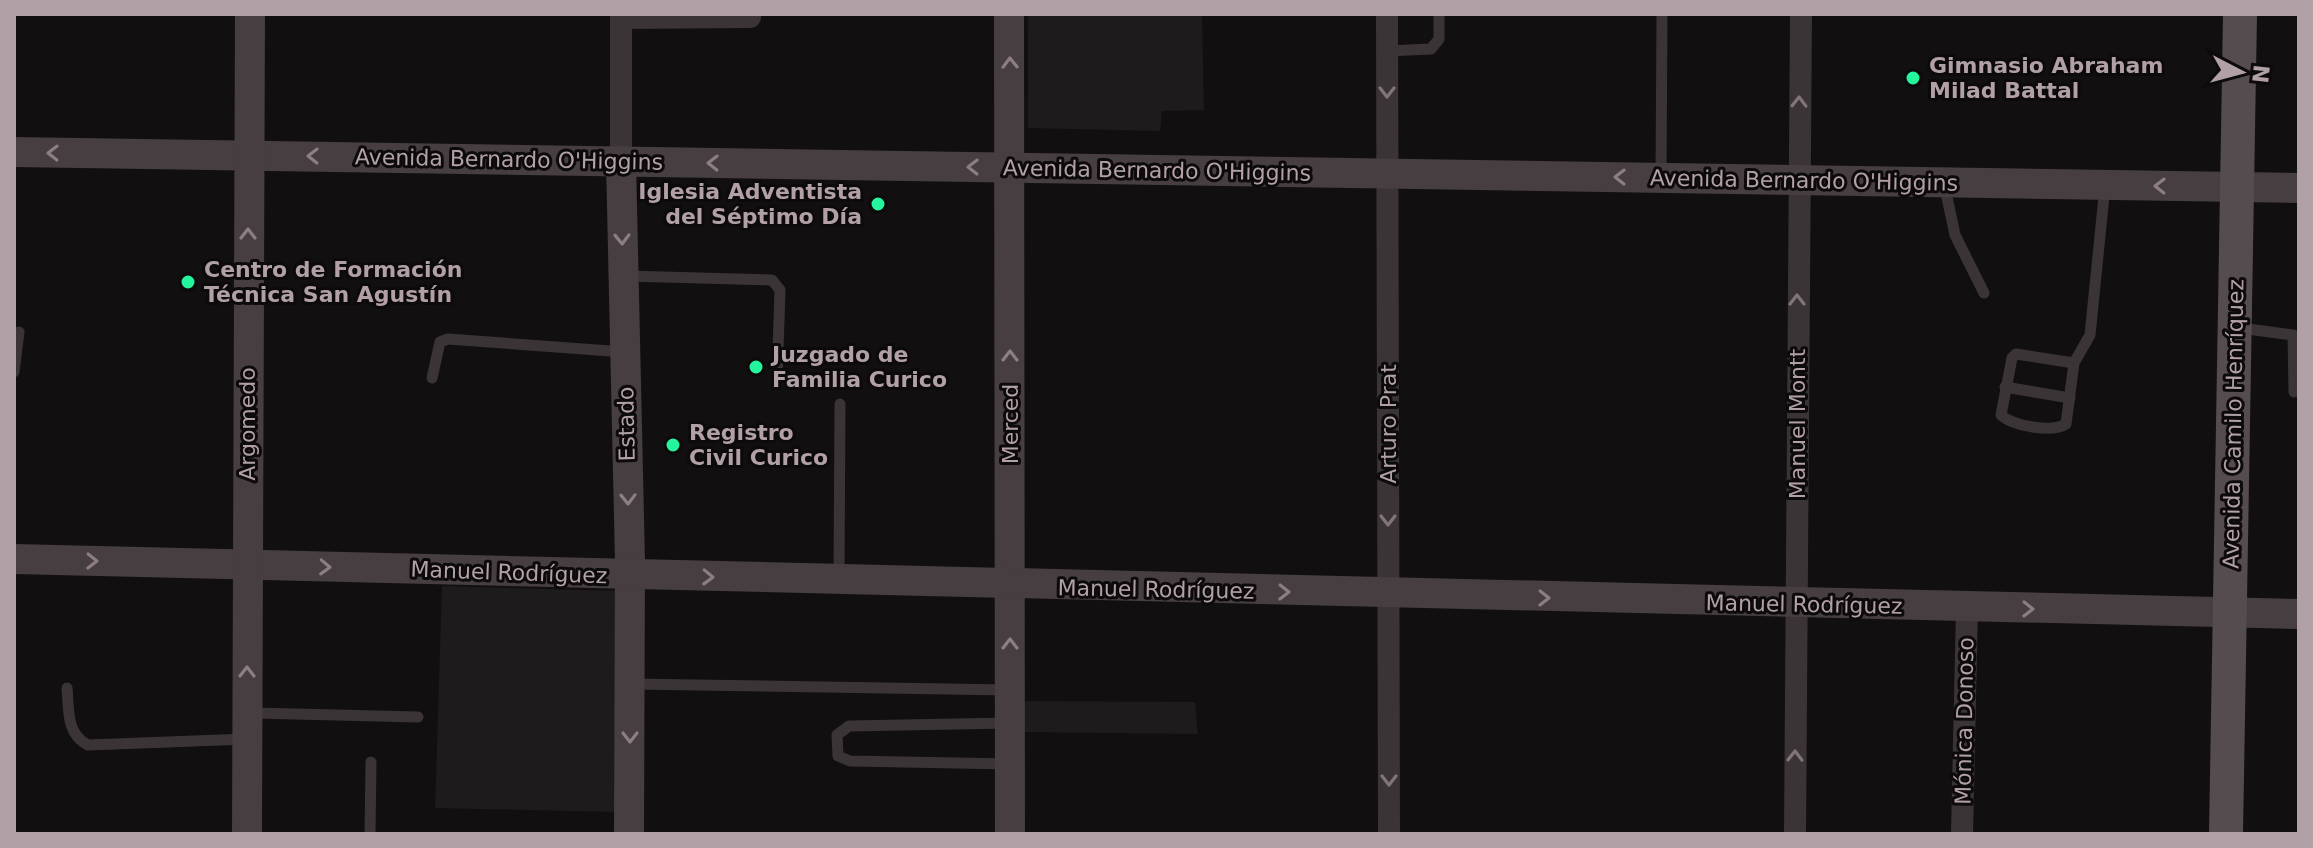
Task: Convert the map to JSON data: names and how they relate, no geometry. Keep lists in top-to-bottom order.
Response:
{
  "streets": {
    "main road": ["Avenida Camilo Henríquez"],
    "street": [
      "Avenida Bernardo O'Higgins",
      "Argomedo",
      "Estado",
      "Merced",
      "Arturo Prat",
      "Manuel Montt",
      "Manuel Rodríguez",
      "Mónica Donoso"
    ]
  },
  "crossings": [
    ["Avenida Bernardo O'Higgins", "Argomedo"],
    ["Avenida Bernardo O'Higgins", "Estado"],
    ["Avenida Bernardo O'Higgins", "Merced"],
    ["Avenida Bernardo O'Higgins", "Arturo Prat"],
    ["Avenida Bernardo O'Higgins", "Manuel Montt"],
    ["Avenida Bernardo O'Higgins", "Avenida Camilo Henríquez"],
    ["Argomedo", "Manuel Rodríguez"],
    ["Estado", "Manuel Rodríguez"],
    ["Merced", "Manuel Rodríguez"],
    ["Arturo Prat", "Manuel Rodríguez"],
    ["Manuel Montt", "Manuel Rodríguez"],
    ["Avenida Camilo Henríquez", "Manuel Rodríguez"],
    ["Manuel Rodríguez", "Mónica Donoso"]
  ],
  "one_way": [
    "Avenida Bernardo O'Higgins",
    "Argomedo",
    "Estado",
    "Merced",
    "Arturo Prat",
    "Manuel Montt",
    "Manuel Rodríguez"
  ],
  "places": [
    "Gimnasio Abraham Milad Battal",
    "Iglesia Adventista del Séptimo Día",
    "Centro de Formación Técnica San Agustín",
    "Juzgado de Familia Curico",
    "Registro Civil Curico"
  ],
  "north": "right"
}
